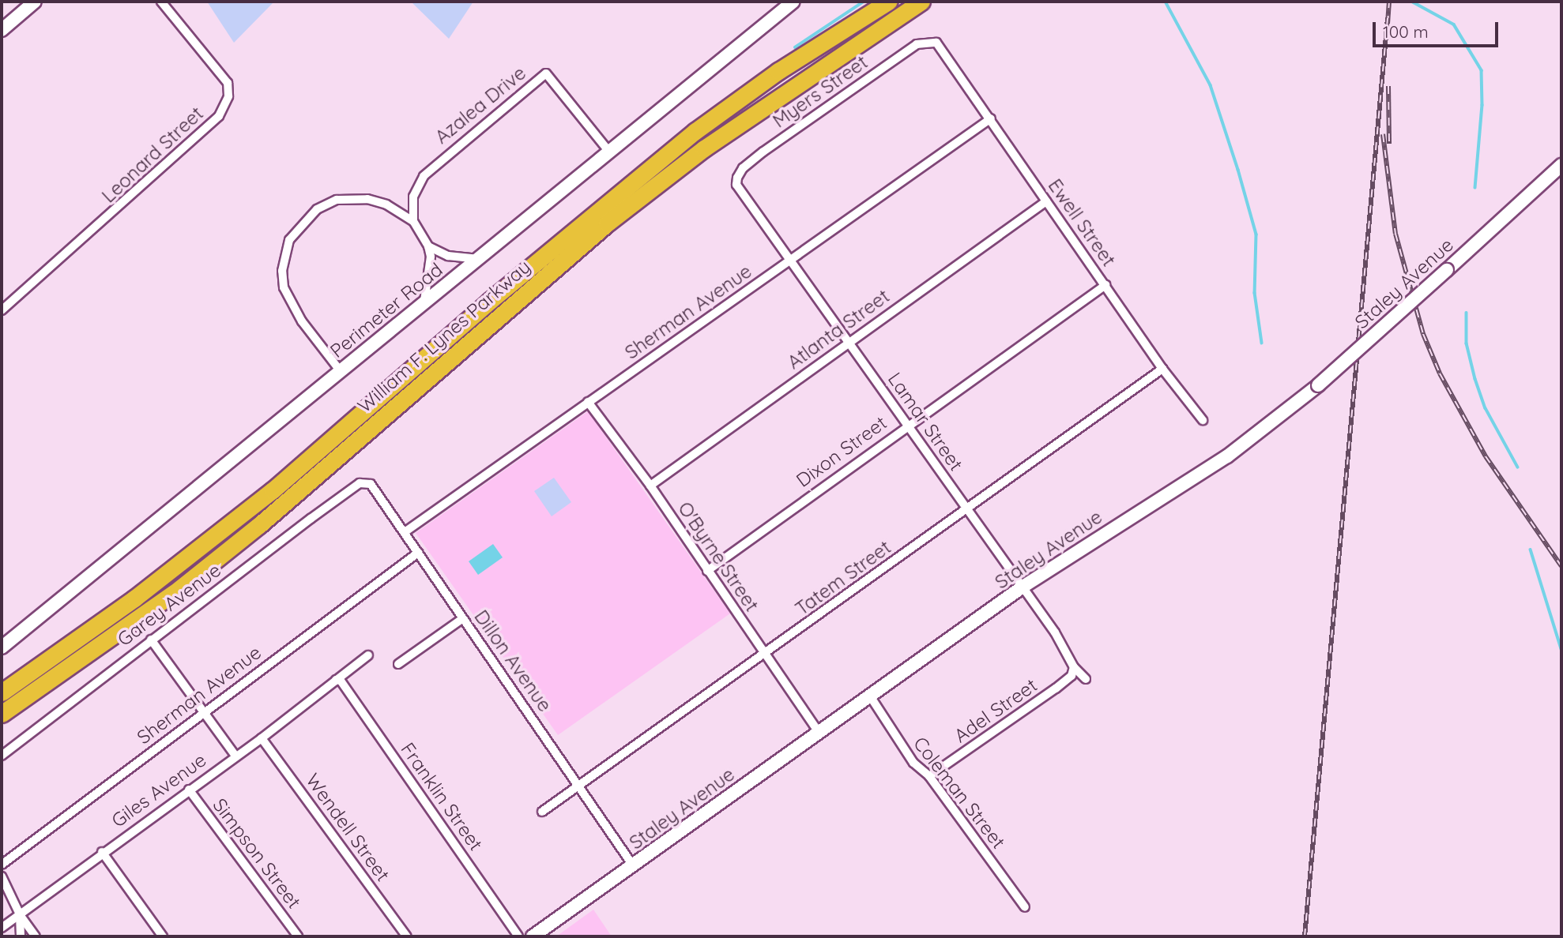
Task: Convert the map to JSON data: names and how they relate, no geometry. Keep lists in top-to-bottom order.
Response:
{
  "streets": {
    "highway": ["William F. Lynes Parkway"],
    "street": [
      "Myers Street",
      "Azalea Drive",
      "Leonard Street",
      "Ewell Street",
      "Staley Avenue",
      "Perimeter Road",
      "Sherman Avenue",
      "Atlanta Street",
      "Lamar Street",
      "Dixon Street",
      "O'Byrne Street",
      "Tatem Street",
      "Garey Avenue",
      "Dillon Avenue",
      "Adel Street",
      "Giles Avenue",
      "Coleman Street",
      "Franklin Street",
      "Wendell Street",
      "Simpson Street"
    ]
  },
  "crossings": [
    ["Myers Street", "Ewell Street"],
    ["Myers Street", "Lamar Street"],
    ["Azalea Drive", "Perimeter Road"],
    ["Ewell Street", "Sherman Avenue"],
    ["Ewell Street", "Atlanta Street"],
    ["Ewell Street", "Dixon Street"],
    ["Ewell Street", "Tatem Street"],
    ["Staley Avenue", "Lamar Street"],
    ["Staley Avenue", "O'Byrne Street"],
    ["Staley Avenue", "Dillon Avenue"],
    ["Staley Avenue", "Coleman Street"],
    ["Sherman Avenue", "Lamar Street"],
    ["Sherman Avenue", "O'Byrne Street"],
    ["Sherman Avenue", "Dillon Avenue"],
    ["Atlanta Street", "Lamar Street"],
    ["Atlanta Street", "O'Byrne Street"],
    ["Lamar Street", "Dixon Street"],
    ["Lamar Street", "Tatem Street"],
    ["Lamar Street", "Adel Street"],
    ["Dixon Street", "O'Byrne Street"],
    ["O'Byrne Street", "Tatem Street"],
    ["Tatem Street", "Dillon Avenue"],
    ["Garey Avenue", "Dillon Avenue"],
    ["Adel Street", "Coleman Street"],
    ["Giles Avenue", "Franklin Street"],
    ["Giles Avenue", "Wendell Street"],
    ["Giles Avenue", "Simpson Street"]
  ],
  "scale_bar": "100 m"
}
